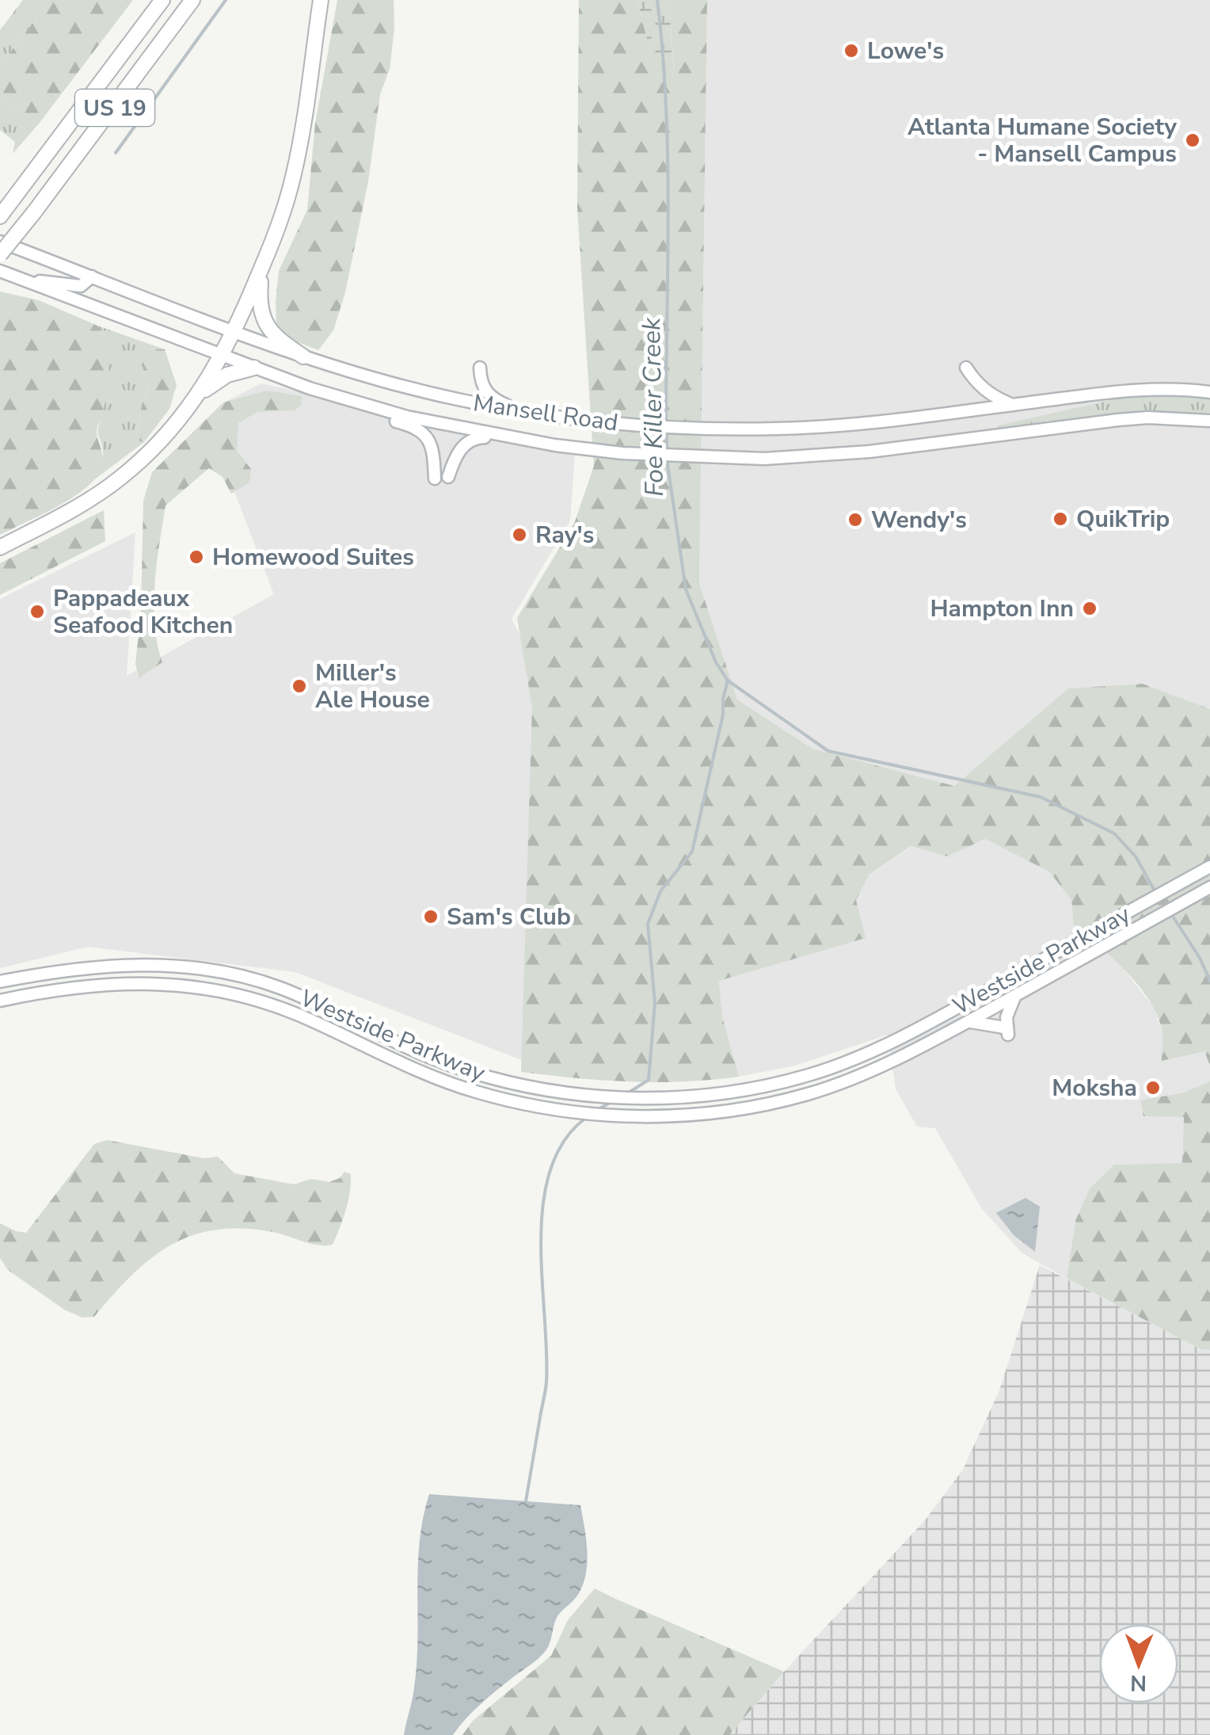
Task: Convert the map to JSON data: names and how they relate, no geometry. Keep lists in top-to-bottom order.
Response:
{
  "streets": {
    "highway": ["US 19"],
    "main road": ["Mansell Road", "Westside Parkway"]
  },
  "water": ["Foe Killer Creek"],
  "places": [
    "Lowe's",
    "Atlanta Humane Society - Mansell Campus",
    "QuikTrip",
    "Wendy's",
    "Ray's",
    "Homewood Suites",
    "Hampton Inn",
    "Pappadeaux Seafood Kitchen",
    "Miller's Ale House",
    "Sam's Club",
    "Moksha"
  ],
  "north": "bottom"
}
